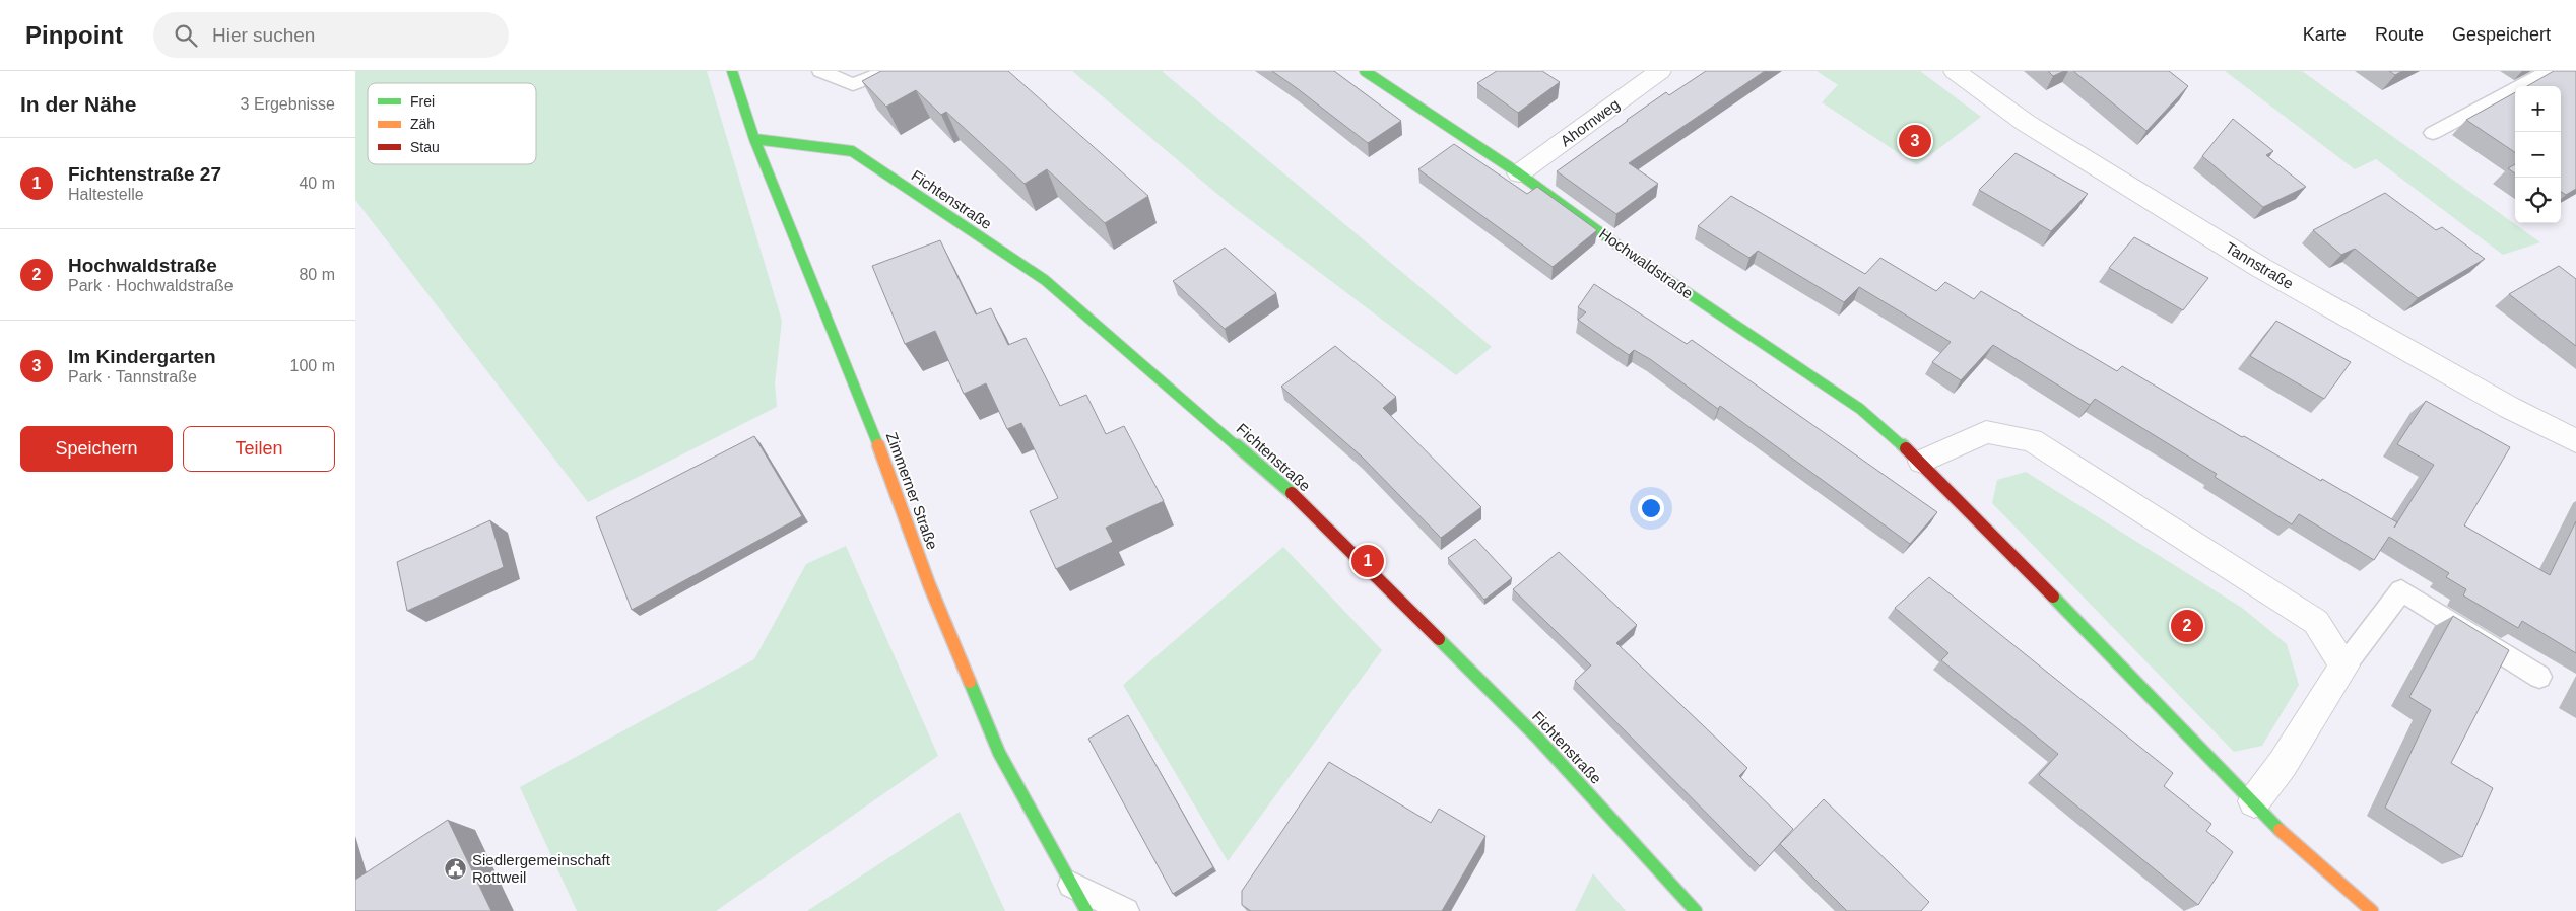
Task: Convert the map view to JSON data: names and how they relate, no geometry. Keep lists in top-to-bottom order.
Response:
{
  "streets": {
    "street": [
      "Ahornweg",
      "Fichtenstraße",
      "Hochwaldstraße",
      "Tannstraße",
      "Zimmerner Straße"
    ]
  },
  "crossings": [
    ["Ahornweg", "Hochwaldstraße"],
    ["Fichtenstraße", "Zimmerner Straße"]
  ],
  "places": {
    "public building": ["Siedlergemeinschaft Rottweil"]
  },
  "legend": ["Frei", "Zäh", "Stau"],
  "page": {
    "header": "Pinpoint",
    "search": "Hier suchen",
    "nav": ["Karte", "Route", "Gespeichert"],
    "heading": ["In der Nähe", "3 Ergebnisse"],
    "map_buttons": ["+", "−"],
    "pins": ["3", "1", "2"],
    "list": [
      {
        "mark": "1",
        "name": "Fichtenstraße 27",
        "note": "Haltestelle",
        "value": "40 m"
      },
      {
        "mark": "2",
        "name": "Hochwaldstraße",
        "note": "Park · Hochwaldstraße",
        "value": "80 m"
      },
      {
        "mark": "3",
        "name": "Im Kindergarten",
        "note": "Park · Tannstraße",
        "value": "100 m"
      }
    ],
    "buttons": ["Speichern", "Teilen"]
  }
}
